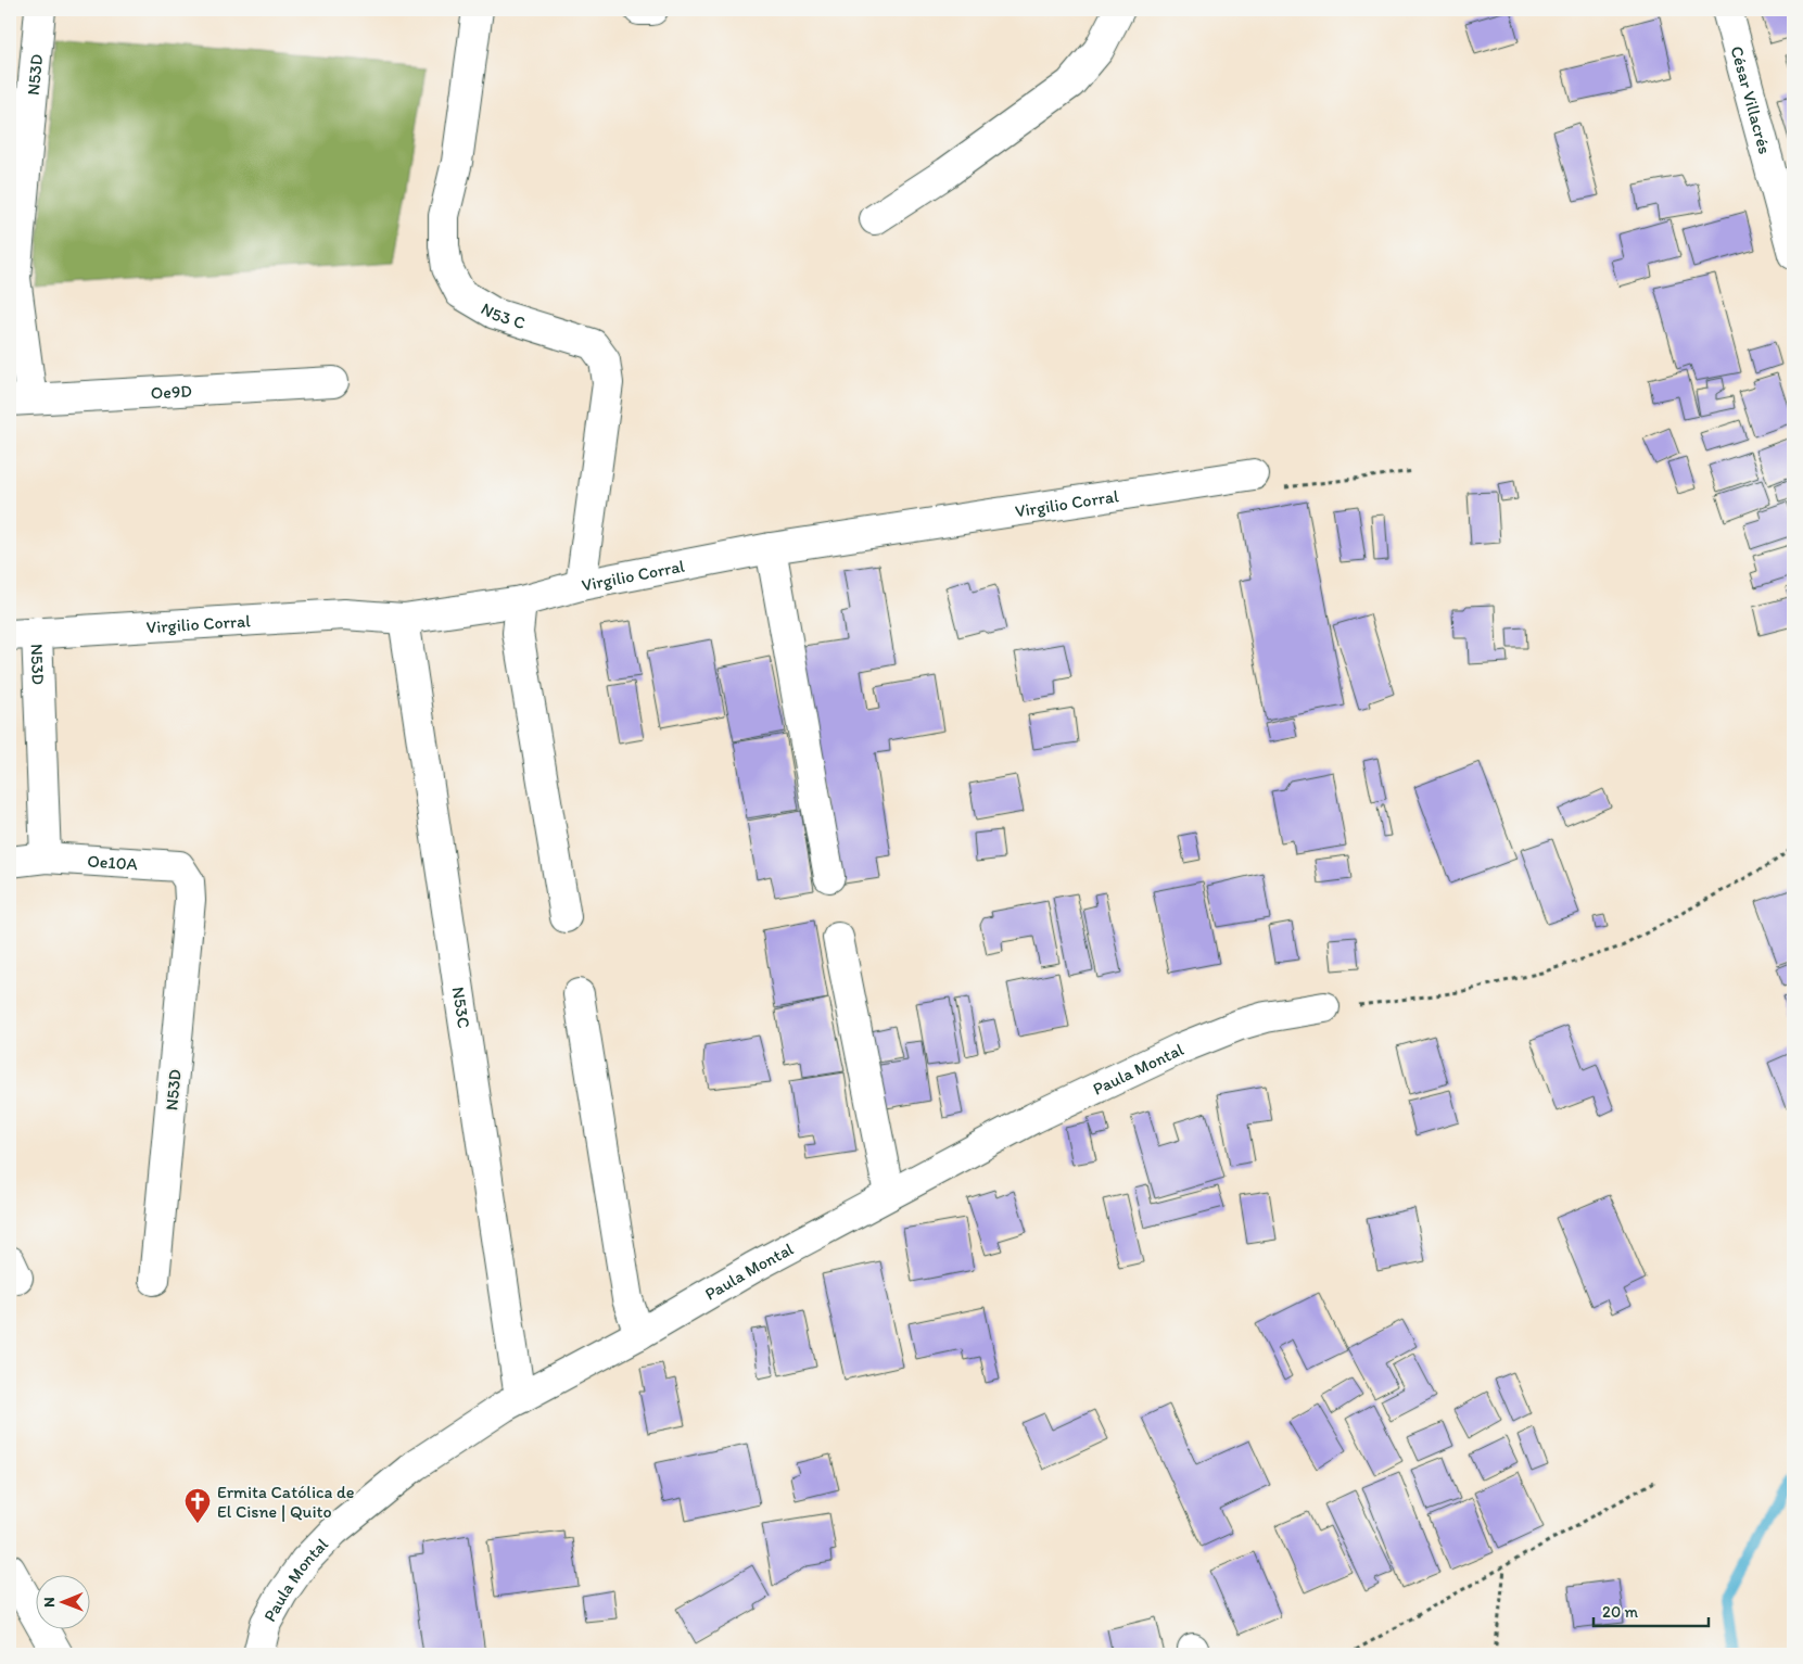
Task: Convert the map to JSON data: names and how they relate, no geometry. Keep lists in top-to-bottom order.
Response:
{
  "streets": {
    "street": [
      "N53D",
      "César Villacrés",
      "N53 C",
      "Oe9D",
      "Virgilio Corral",
      "Oe10A",
      "N53C",
      "Paula Montal"
    ]
  },
  "crossings": [
    ["N53D", "Oe9D"],
    ["N53D", "Virgilio Corral"],
    ["N53D", "Oe10A"],
    ["N53 C", "Virgilio Corral"],
    ["Virgilio Corral", "N53C"],
    ["N53C", "Paula Montal"]
  ],
  "places": {
    "church": ["Ermita Católica de El Cisne | Quito"]
  },
  "scale_bar": "20 m",
  "north": "left"
}
